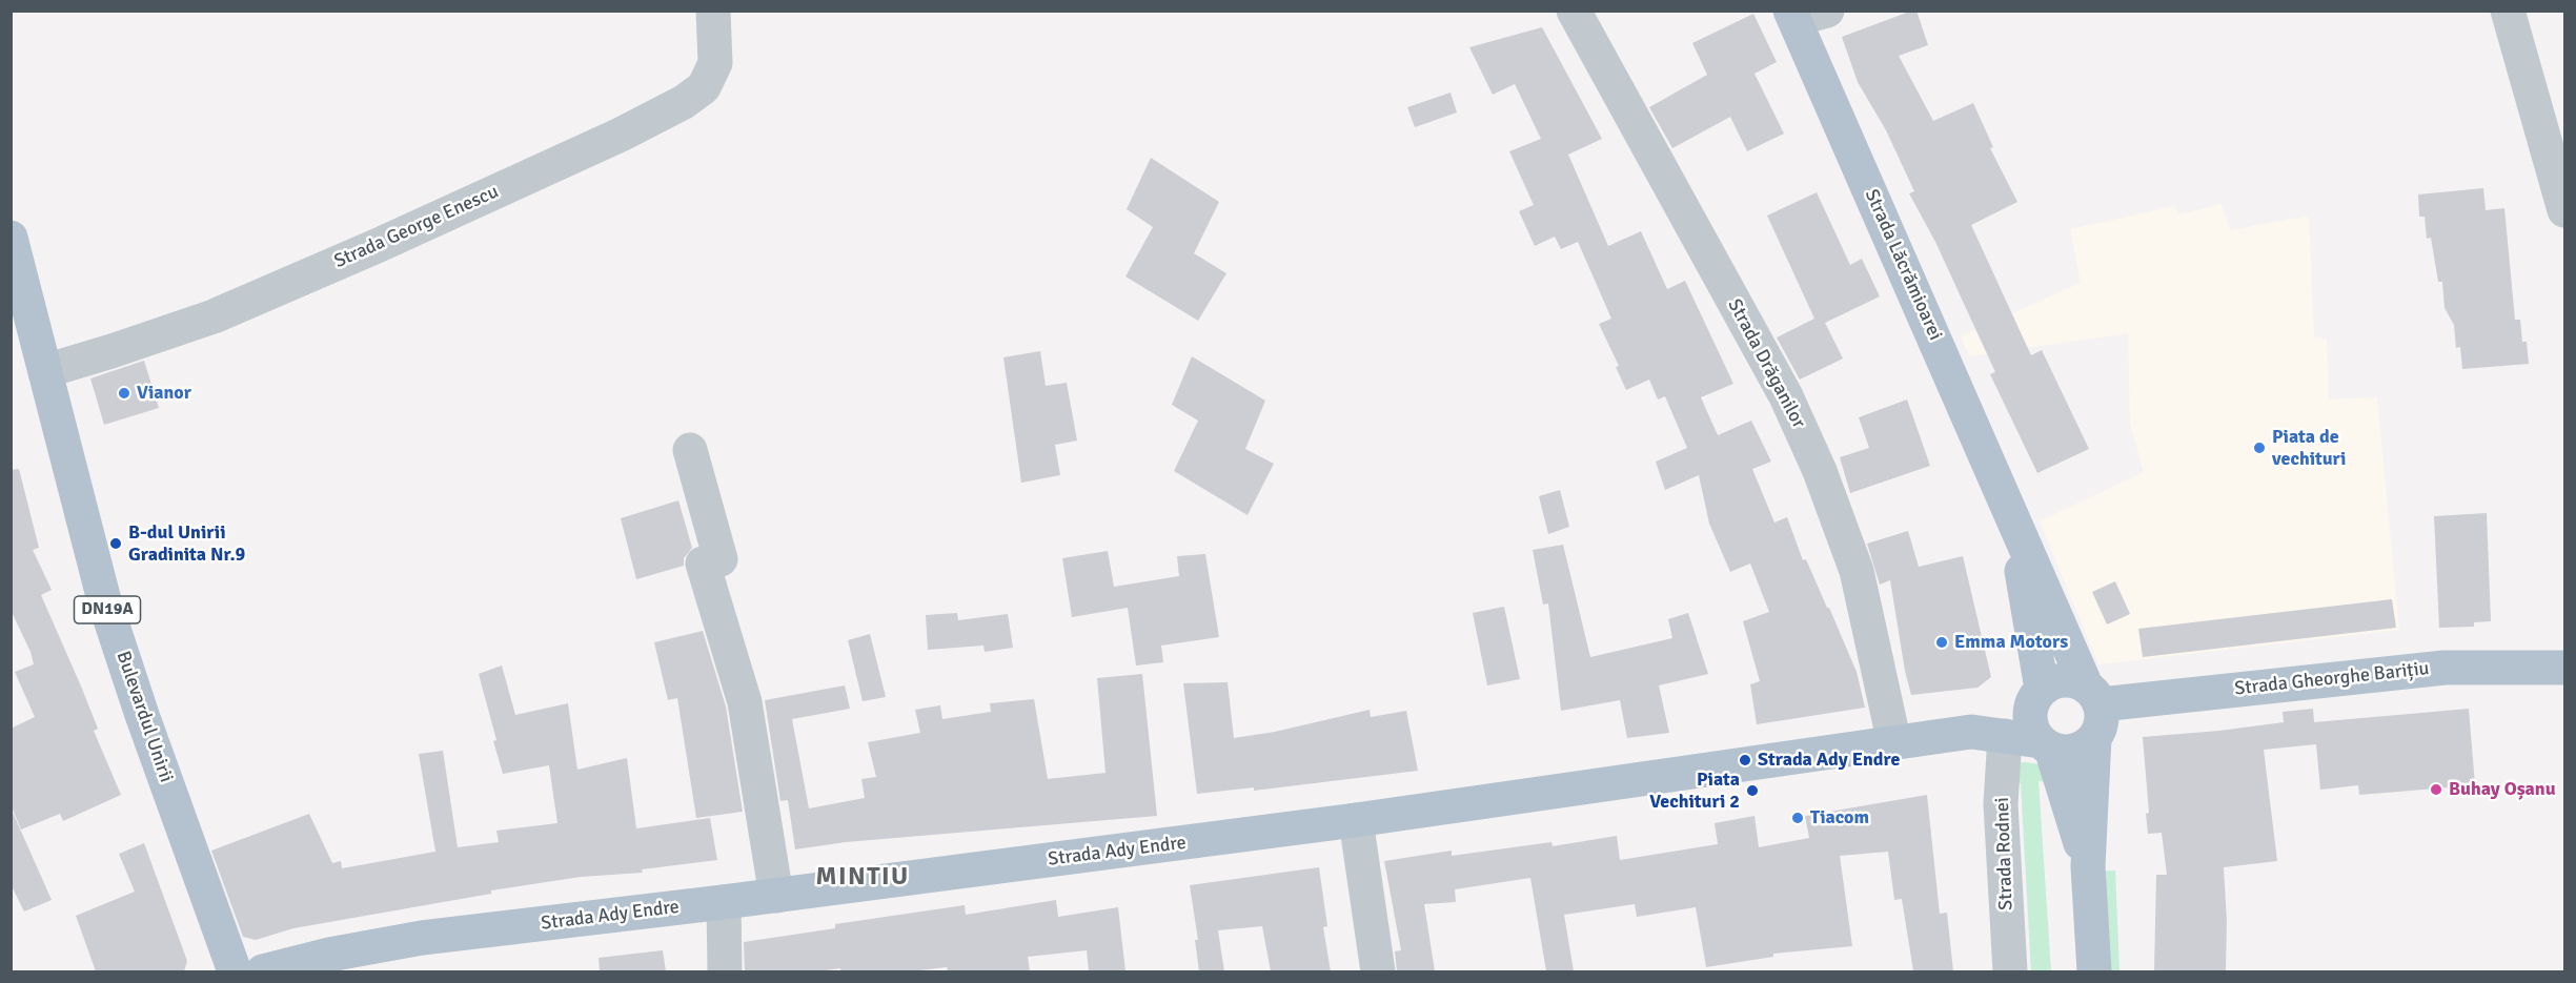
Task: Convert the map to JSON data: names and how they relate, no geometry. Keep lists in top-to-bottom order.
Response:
{
  "streets": {
    "main road": [
      "Strada Lăcrămioarei",
      "DN19A",
      "Strada Gheorghe Barițiu",
      "Bulevardul Unirii",
      "Strada Ady Endre"
    ],
    "street": ["Strada George Enescu", "Strada Drăganilor", "Strada Rodnei"]
  },
  "crossings": [
    ["Strada George Enescu", "Bulevardul Unirii"],
    ["Strada Lăcrămioarei", "Strada Gheorghe Barițiu"],
    ["Strada Lăcrămioarei", "Strada Ady Endre"],
    ["Strada Drăganilor", "Strada Ady Endre"],
    ["Strada Gheorghe Barițiu", "Strada Ady Endre"],
    ["Strada Ady Endre", "Strada Rodnei"]
  ],
  "districts": ["MINTIU"],
  "places": [
    "Vianor",
    "Piata de vechituri",
    "B-dul Unirii Gradinita Nr.9",
    "Emma Motors",
    "Strada Ady Endre",
    "Buhay Oșanu",
    "Piata Vechituri 2",
    "Tiacom"
  ]
}
